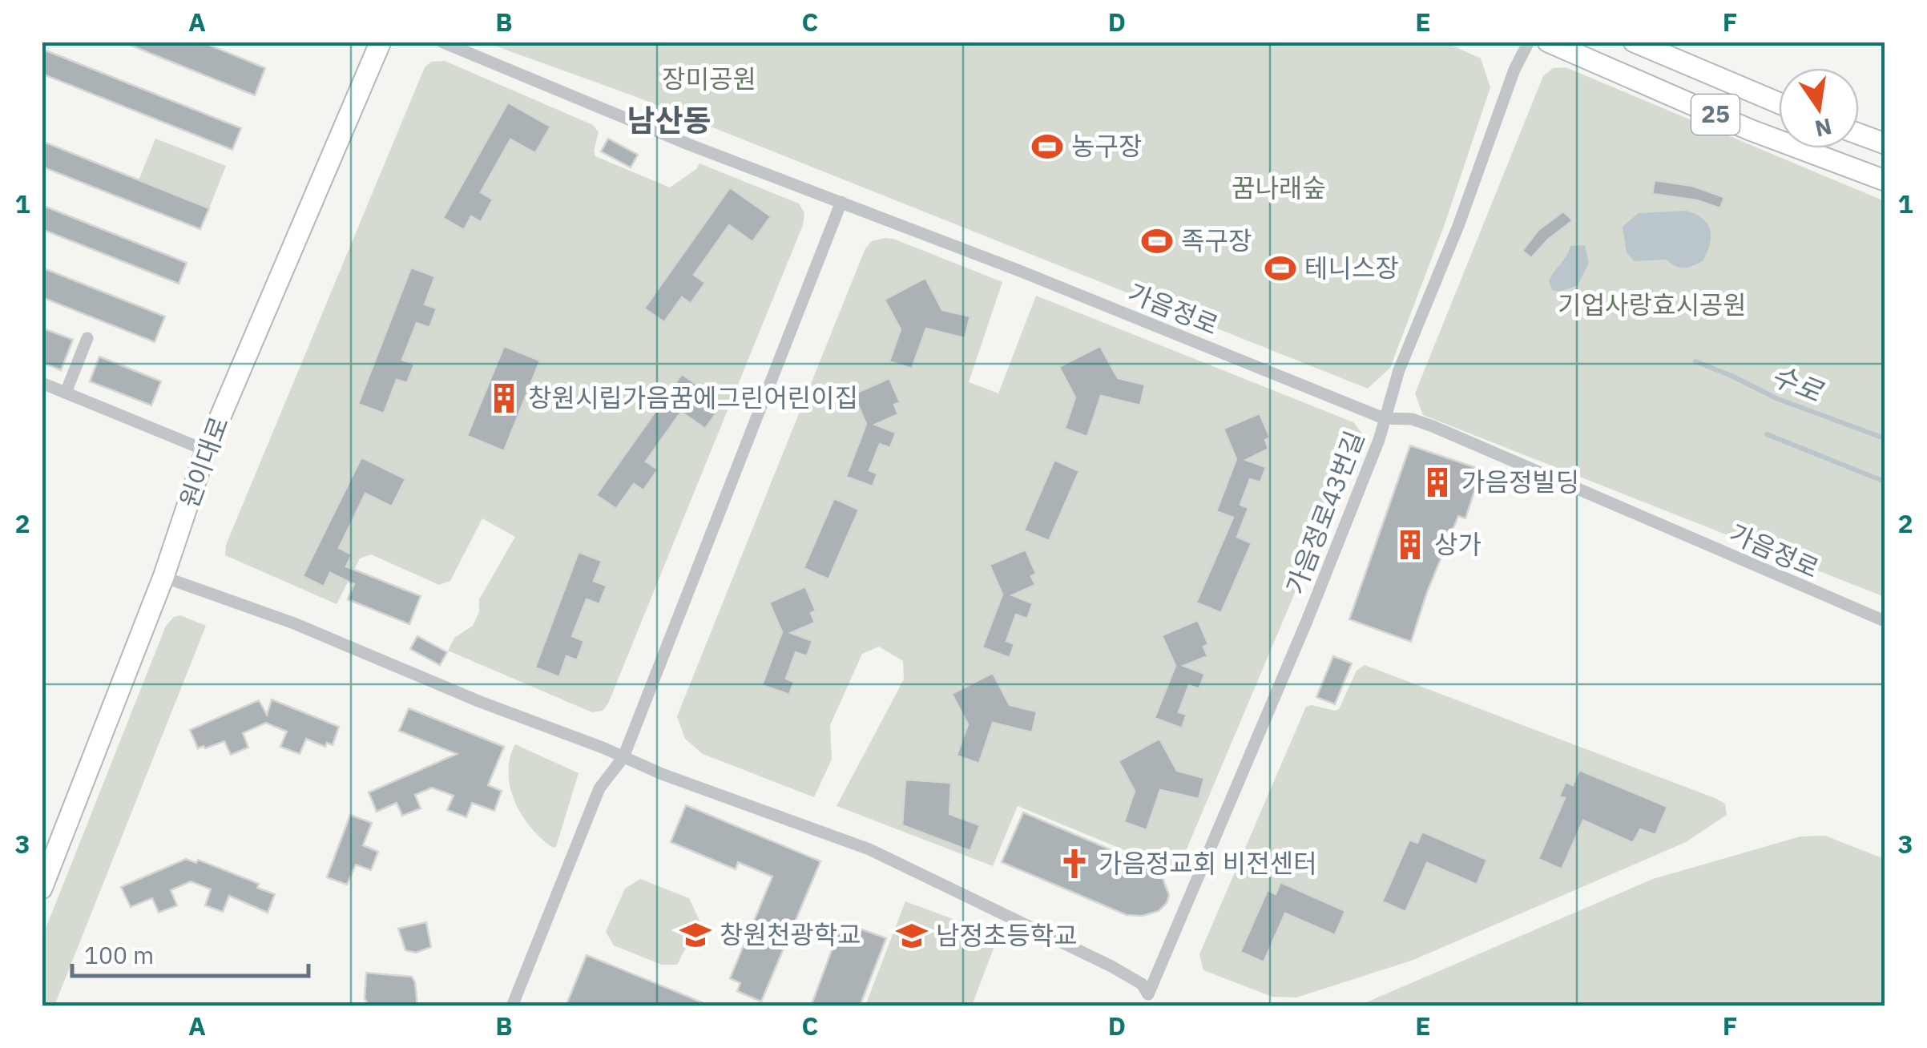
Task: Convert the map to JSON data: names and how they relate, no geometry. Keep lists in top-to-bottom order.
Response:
{
  "streets": {
    "main road": ["25", "원이대로"],
    "street": ["가음정로", "가음정로43번길"]
  },
  "crossings": [
    ["가음정로", "가음정로43번길"]
  ],
  "districts": ["남산동"],
  "water": ["수로"],
  "parks": ["장미공원", "꿈나래숲", "기업사랑효시공원"],
  "places": {
    "sports": ["농구장", "족구장", "테니스장"],
    "building": ["창원시립가음꿈에그린어린이집", "가음정빌딩", "상가"],
    "church": ["가음정교회 비전센터"],
    "school or university": ["창원천광학교", "남정초등학교"]
  },
  "scale_bar": "100 m",
  "north": "bottom",
  "grid": {
    "columns": [
      "A",
      "B",
      "C",
      "D",
      "E",
      "F"
    ],
    "rows": ["1", "2", "3"]
  }
}
